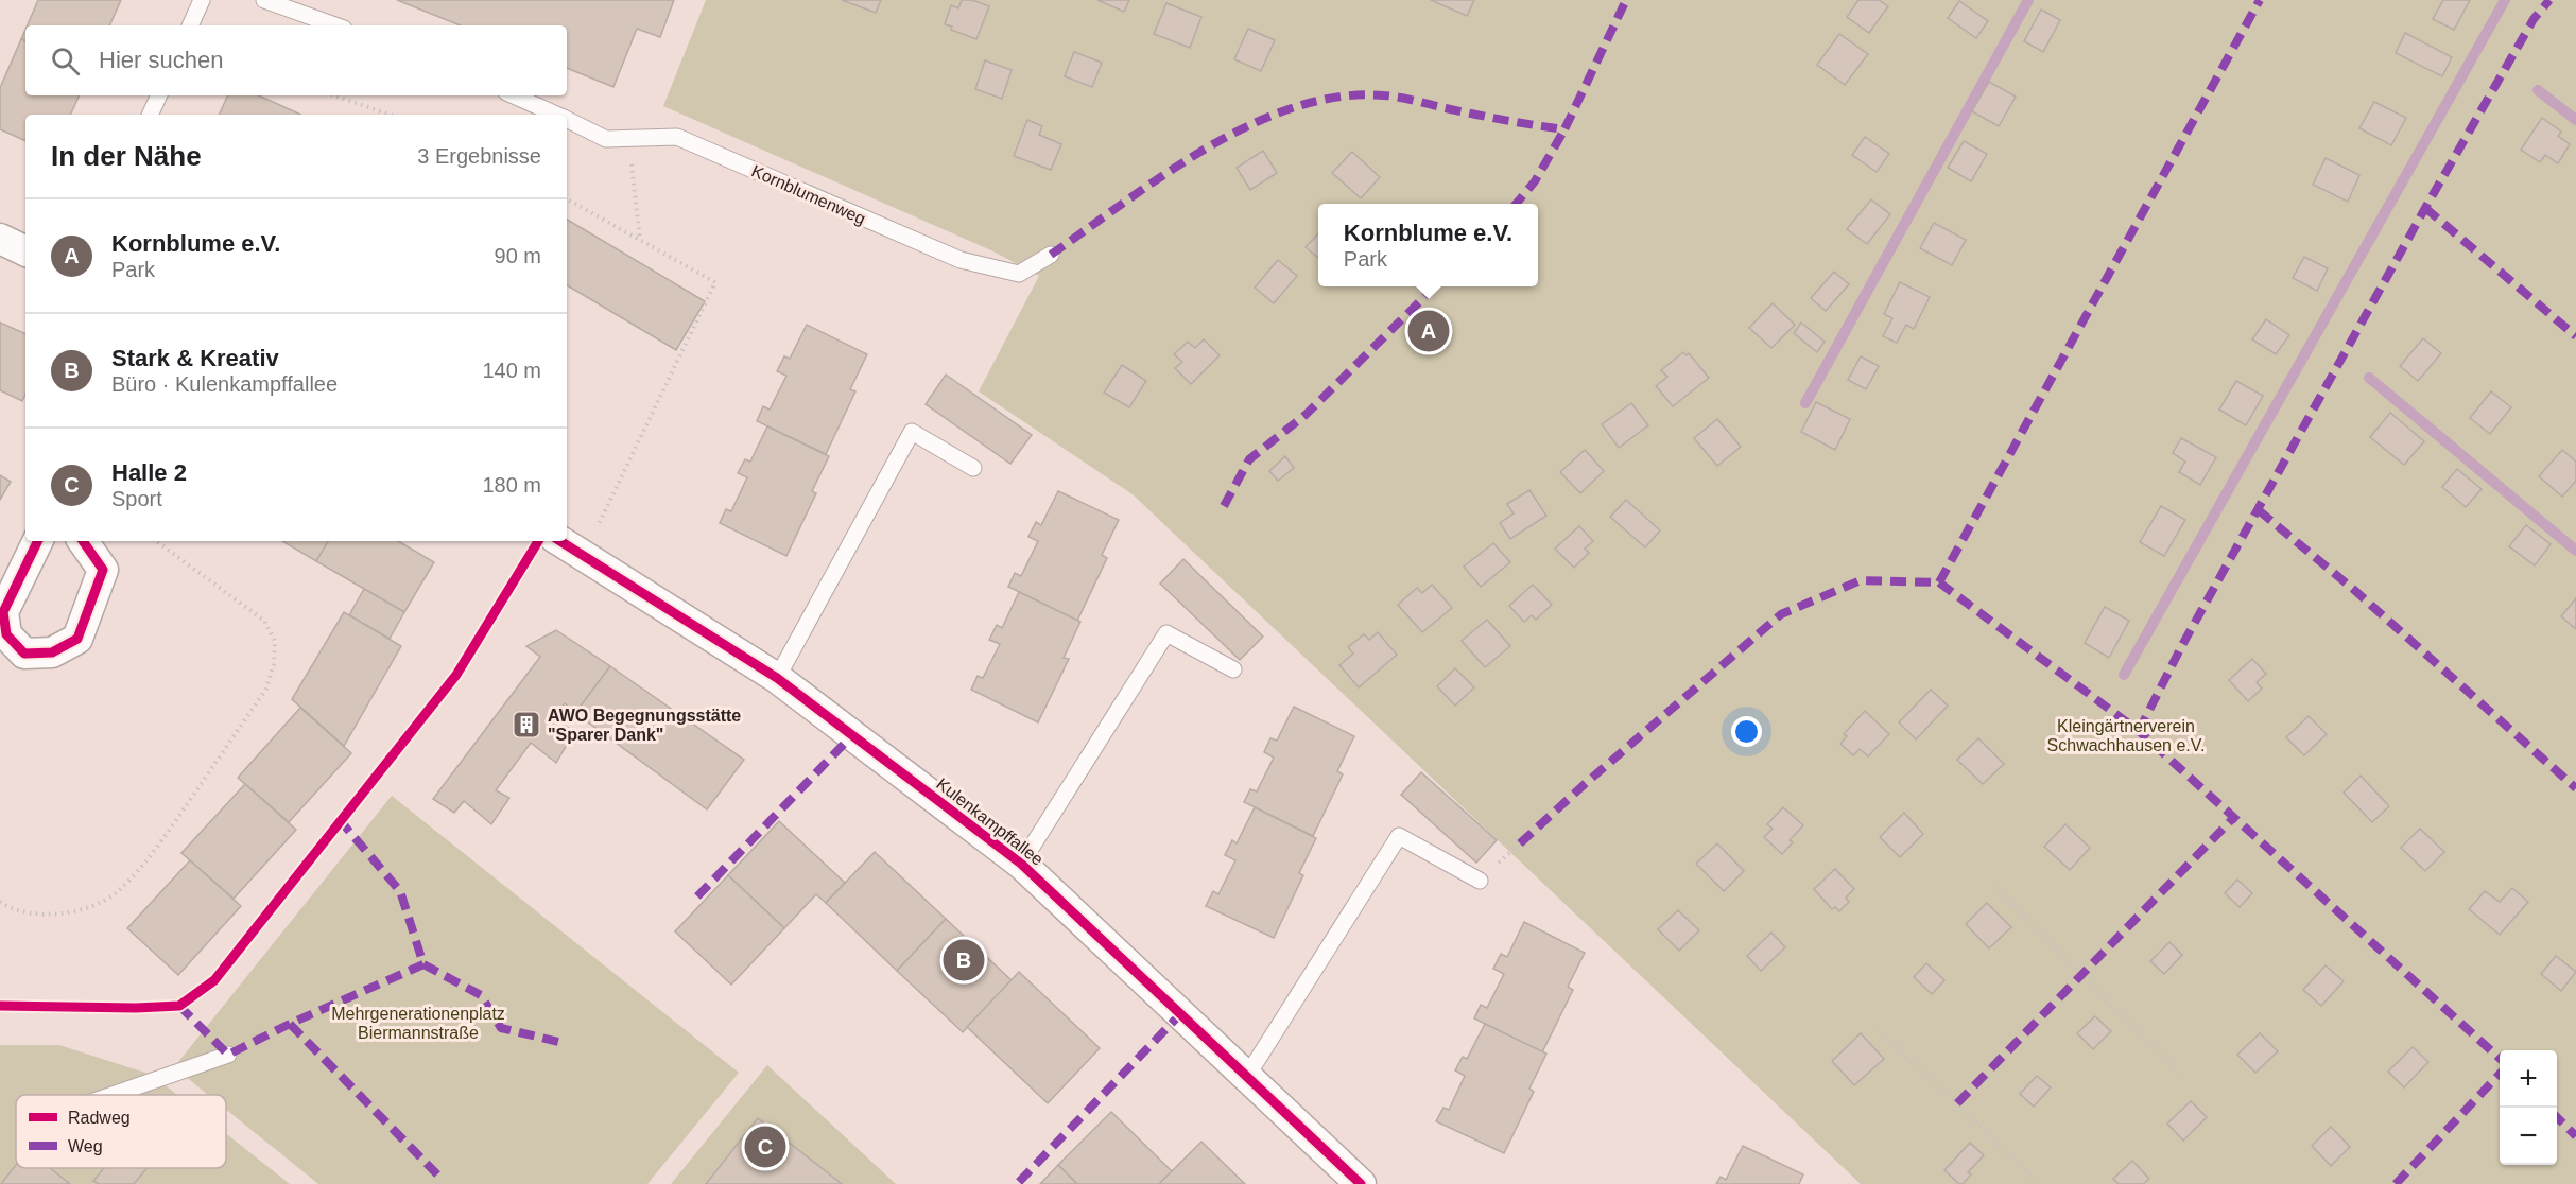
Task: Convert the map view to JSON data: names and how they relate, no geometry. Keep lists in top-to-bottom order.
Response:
{
  "streets": {
    "street": ["Kulenkampffallee"],
    "lane": ["Kornblumenweg"]
  },
  "parks": ["Kleingärtnerverein Schwachhausen e.V.", "Mehrgenerationenplatz Biermannstraße"],
  "places": {
    "building": ["AWO Begegnungsstätte \"Sparer Dank\""]
  },
  "legend": ["Radweg", "Weg"],
  "page": {
    "search": "Hier suchen",
    "heading": ["In der Nähe", "3 Ergebnisse"],
    "list": [
      {
        "mark": "A",
        "name": "Kornblume e.V.",
        "note": "Park",
        "value": "90 m"
      },
      {
        "mark": "B",
        "name": "Stark & Kreativ",
        "note": "Büro · Kulenkampffallee",
        "value": "140 m"
      },
      {
        "mark": "C",
        "name": "Halle 2",
        "note": "Sport",
        "value": "180 m"
      }
    ],
    "popup": ["Kornblume e.V.", "Park"],
    "pins": ["A", "B", "C"],
    "map_buttons": ["+", "−"]
  }
}
